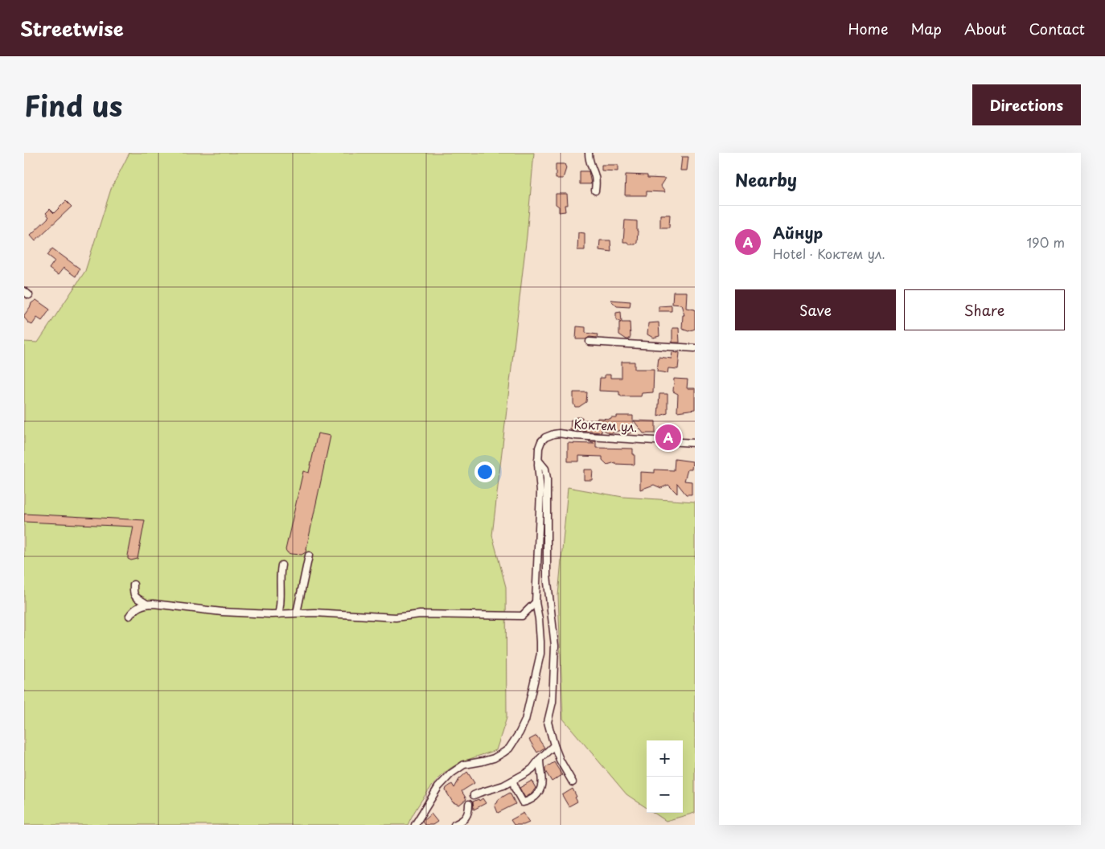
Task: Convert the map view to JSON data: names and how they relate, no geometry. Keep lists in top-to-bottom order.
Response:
{
  "streets": {
    "street": ["Коктем ул."]
  },
  "page": {
    "header": "Streetwise",
    "nav": [
      "Home",
      "Map",
      "About",
      "Contact"
    ],
    "title": "Find us",
    "buttons": [
      "Directions",
      ["Save", "Share"]
    ],
    "heading": "Nearby",
    "list": [
      {
        "mark": "A",
        "name": "Айнур",
        "note": "Hotel · Коктем ул.",
        "value": "190 m"
      }
    ],
    "pins": "A",
    "map_buttons": ["+", "−"]
  }
}
